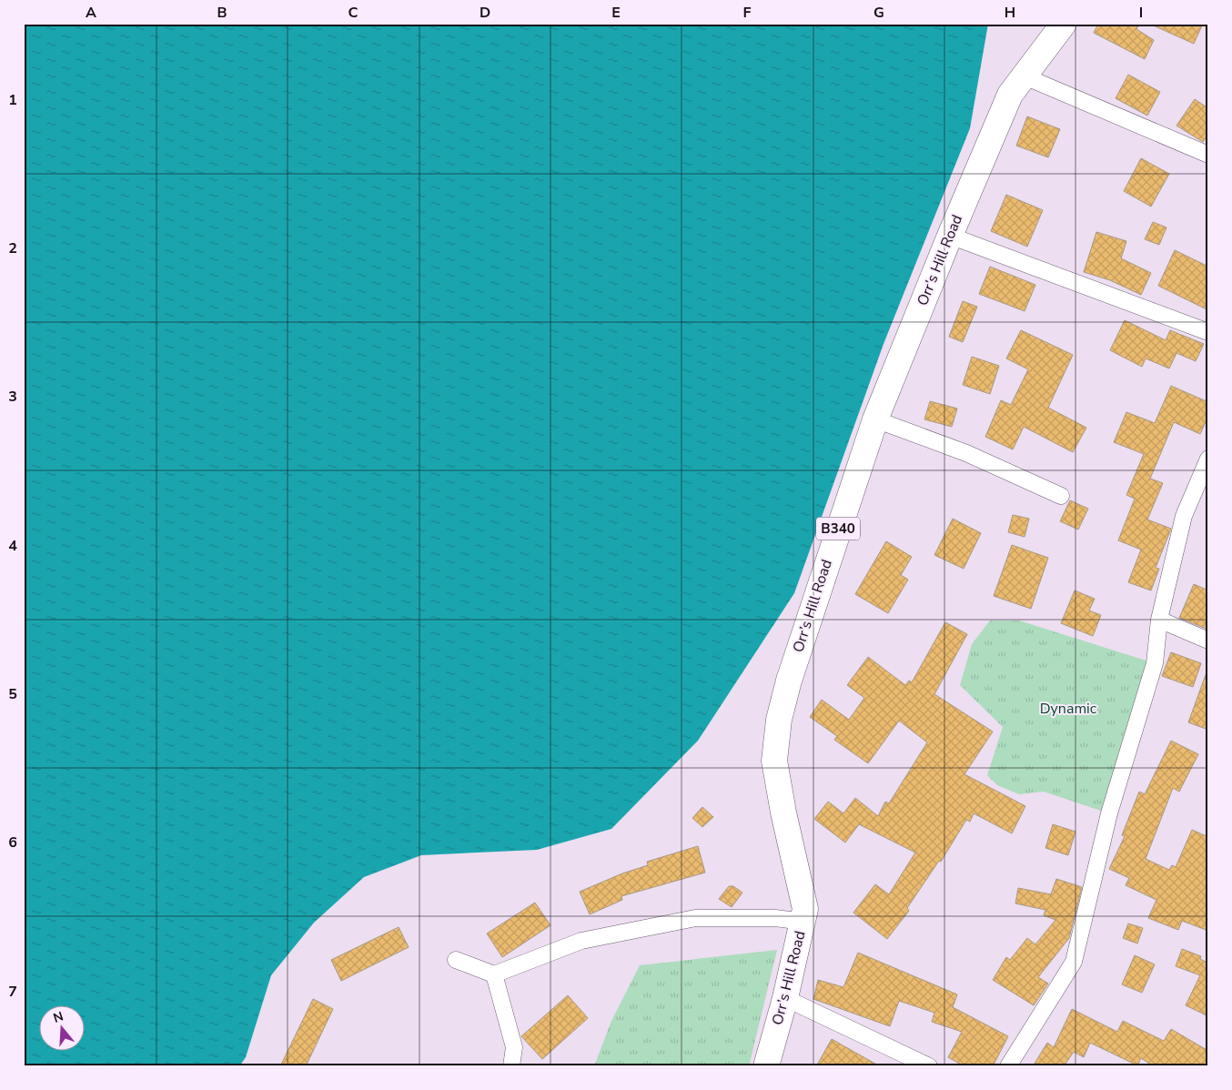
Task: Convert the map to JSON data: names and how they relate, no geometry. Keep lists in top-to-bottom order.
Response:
{
  "streets": {
    "main road": ["Orr’s Hill Road", "B340"]
  },
  "parks": ["Dynamic"],
  "north": "top",
  "grid": {
    "columns": [
      "A",
      "B",
      "C",
      "D",
      "E",
      "F",
      "G",
      "H",
      "I"
    ],
    "rows": [
      "1",
      "2",
      "3",
      "4",
      "5",
      "6",
      "7"
    ]
  }
}
